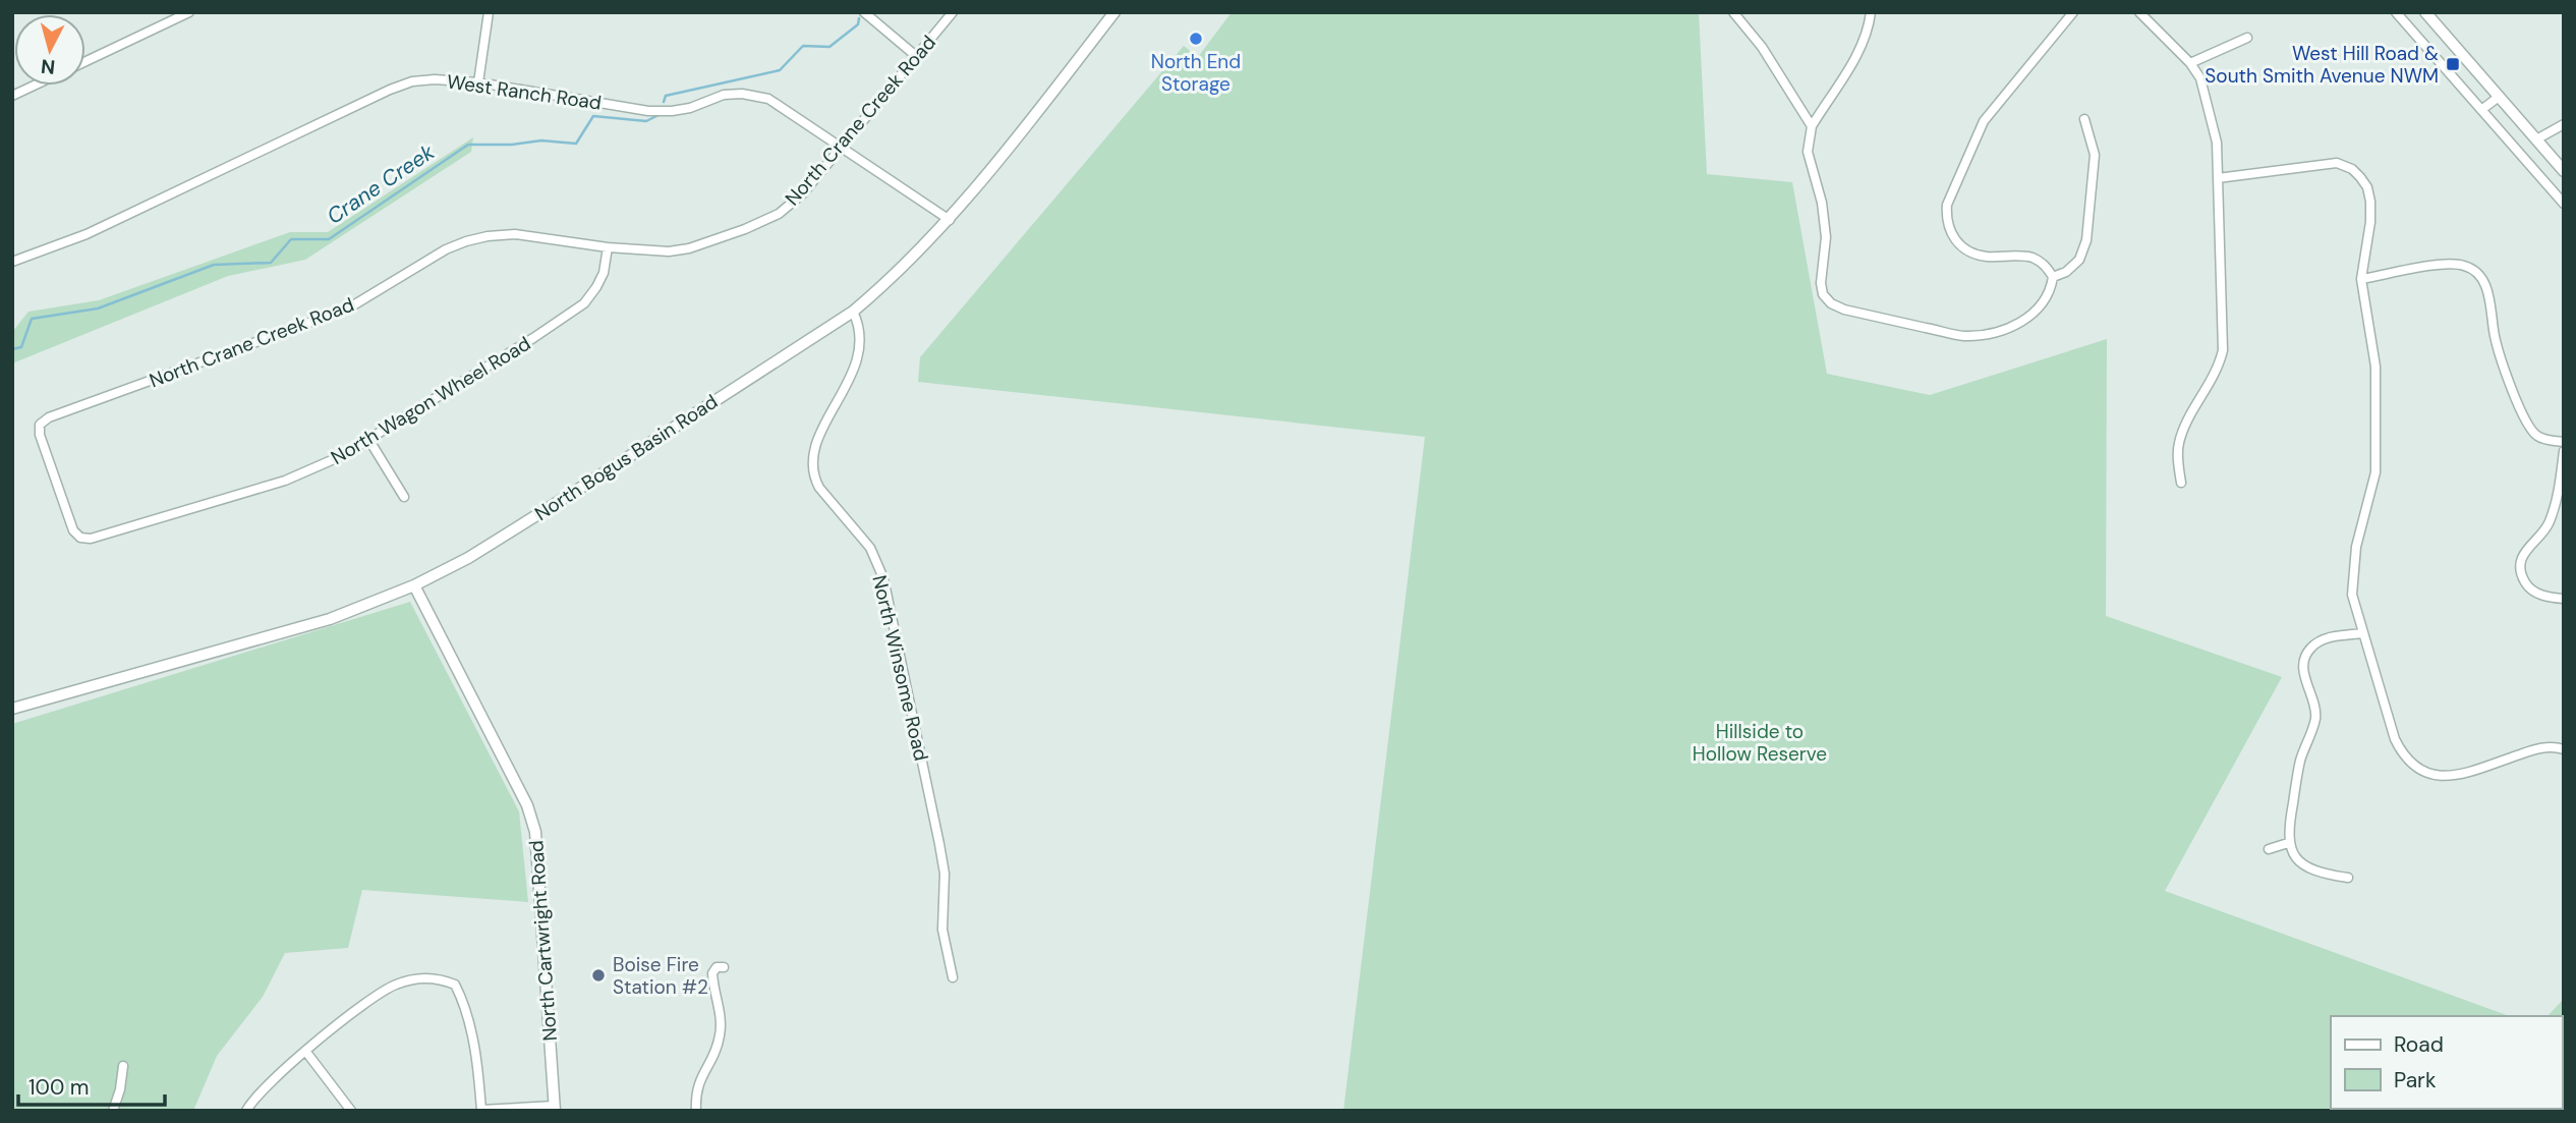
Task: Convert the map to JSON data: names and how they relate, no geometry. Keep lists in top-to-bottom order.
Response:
{
  "streets": {
    "street": [
      "West Ranch Road",
      "North Crane Creek Road",
      "North Wagon Wheel Road",
      "North Bogus Basin Road",
      "North Winsome Road",
      "North Cartwright Road"
    ]
  },
  "crossings": [
    ["West Ranch Road", "North Crane Creek Road"],
    ["West Ranch Road", "North Bogus Basin Road"],
    ["North Crane Creek Road", "North Wagon Wheel Road"],
    ["North Bogus Basin Road", "North Winsome Road"],
    ["North Bogus Basin Road", "North Cartwright Road"]
  ],
  "water": ["Crane Creek"],
  "parks": ["Hillside to Hollow Reserve"],
  "places": {
    "other": ["North End Storage", "Boise Fire Station #2"],
    "transit": ["West Hill Road & South Smith Avenue NWM"]
  },
  "legend": ["Road", "Park"],
  "scale_bar": "100 m",
  "north": "bottom"
}
